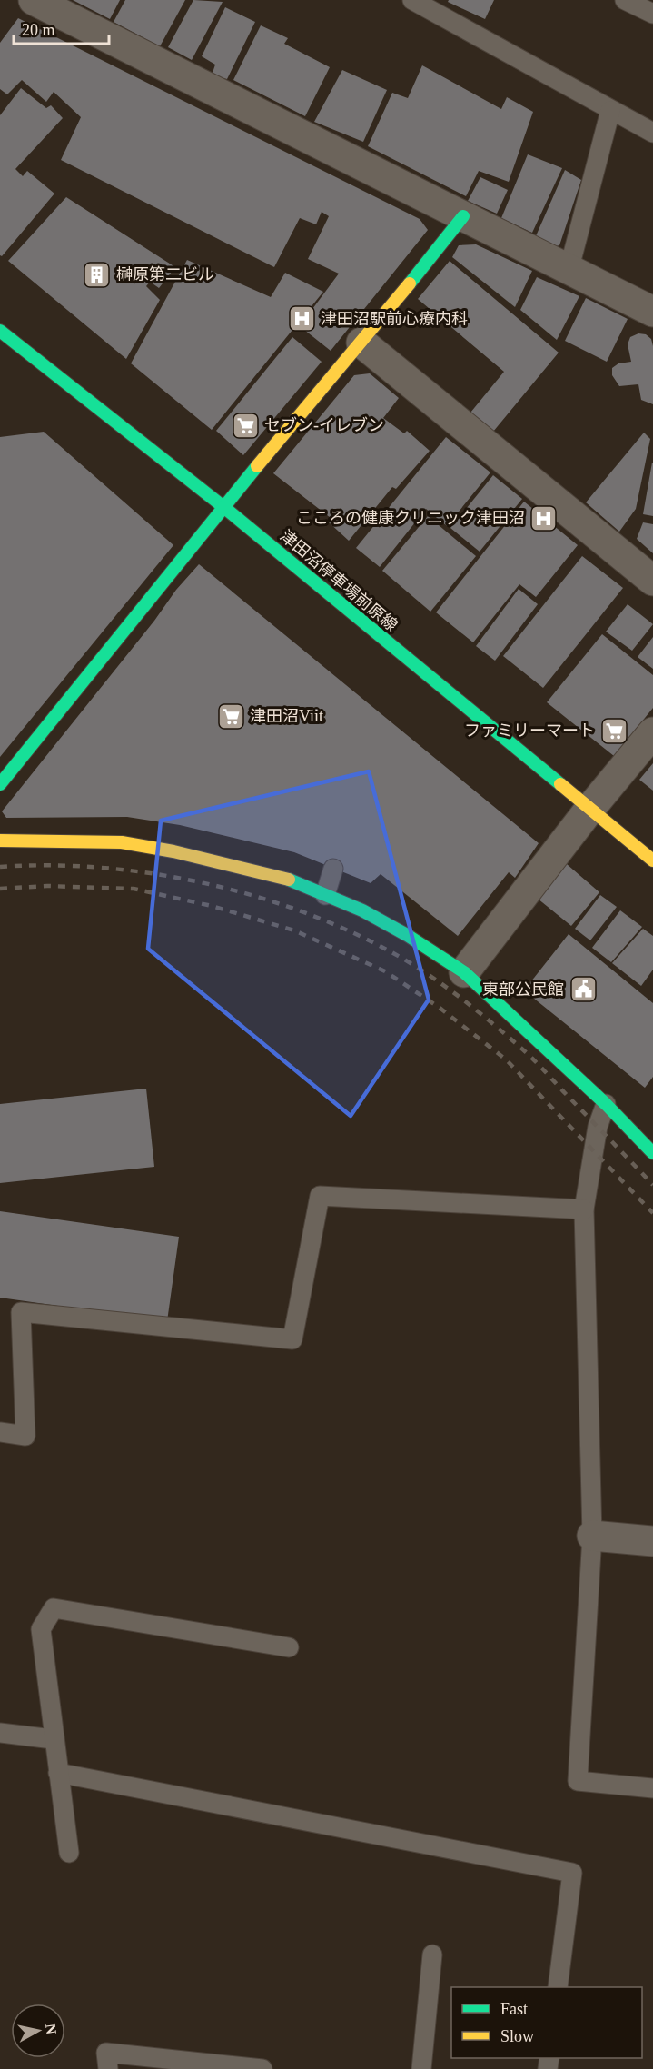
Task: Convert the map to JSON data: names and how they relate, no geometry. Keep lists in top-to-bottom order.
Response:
{
  "streets": {
    "street": ["津田沼停車場前原線"]
  },
  "places": {
    "building": ["榊原第二ビル"],
    "hospital": ["津田沼駅前心療内科", "こころの健康クリニック津田沼"],
    "supermarket": ["セブン-イレブン", "津田沼Viit", "ファミリーマート"],
    "public building": ["東部公民館"]
  },
  "legend": ["Fast", "Slow"],
  "scale_bar": "20 m",
  "north": "right"
}
